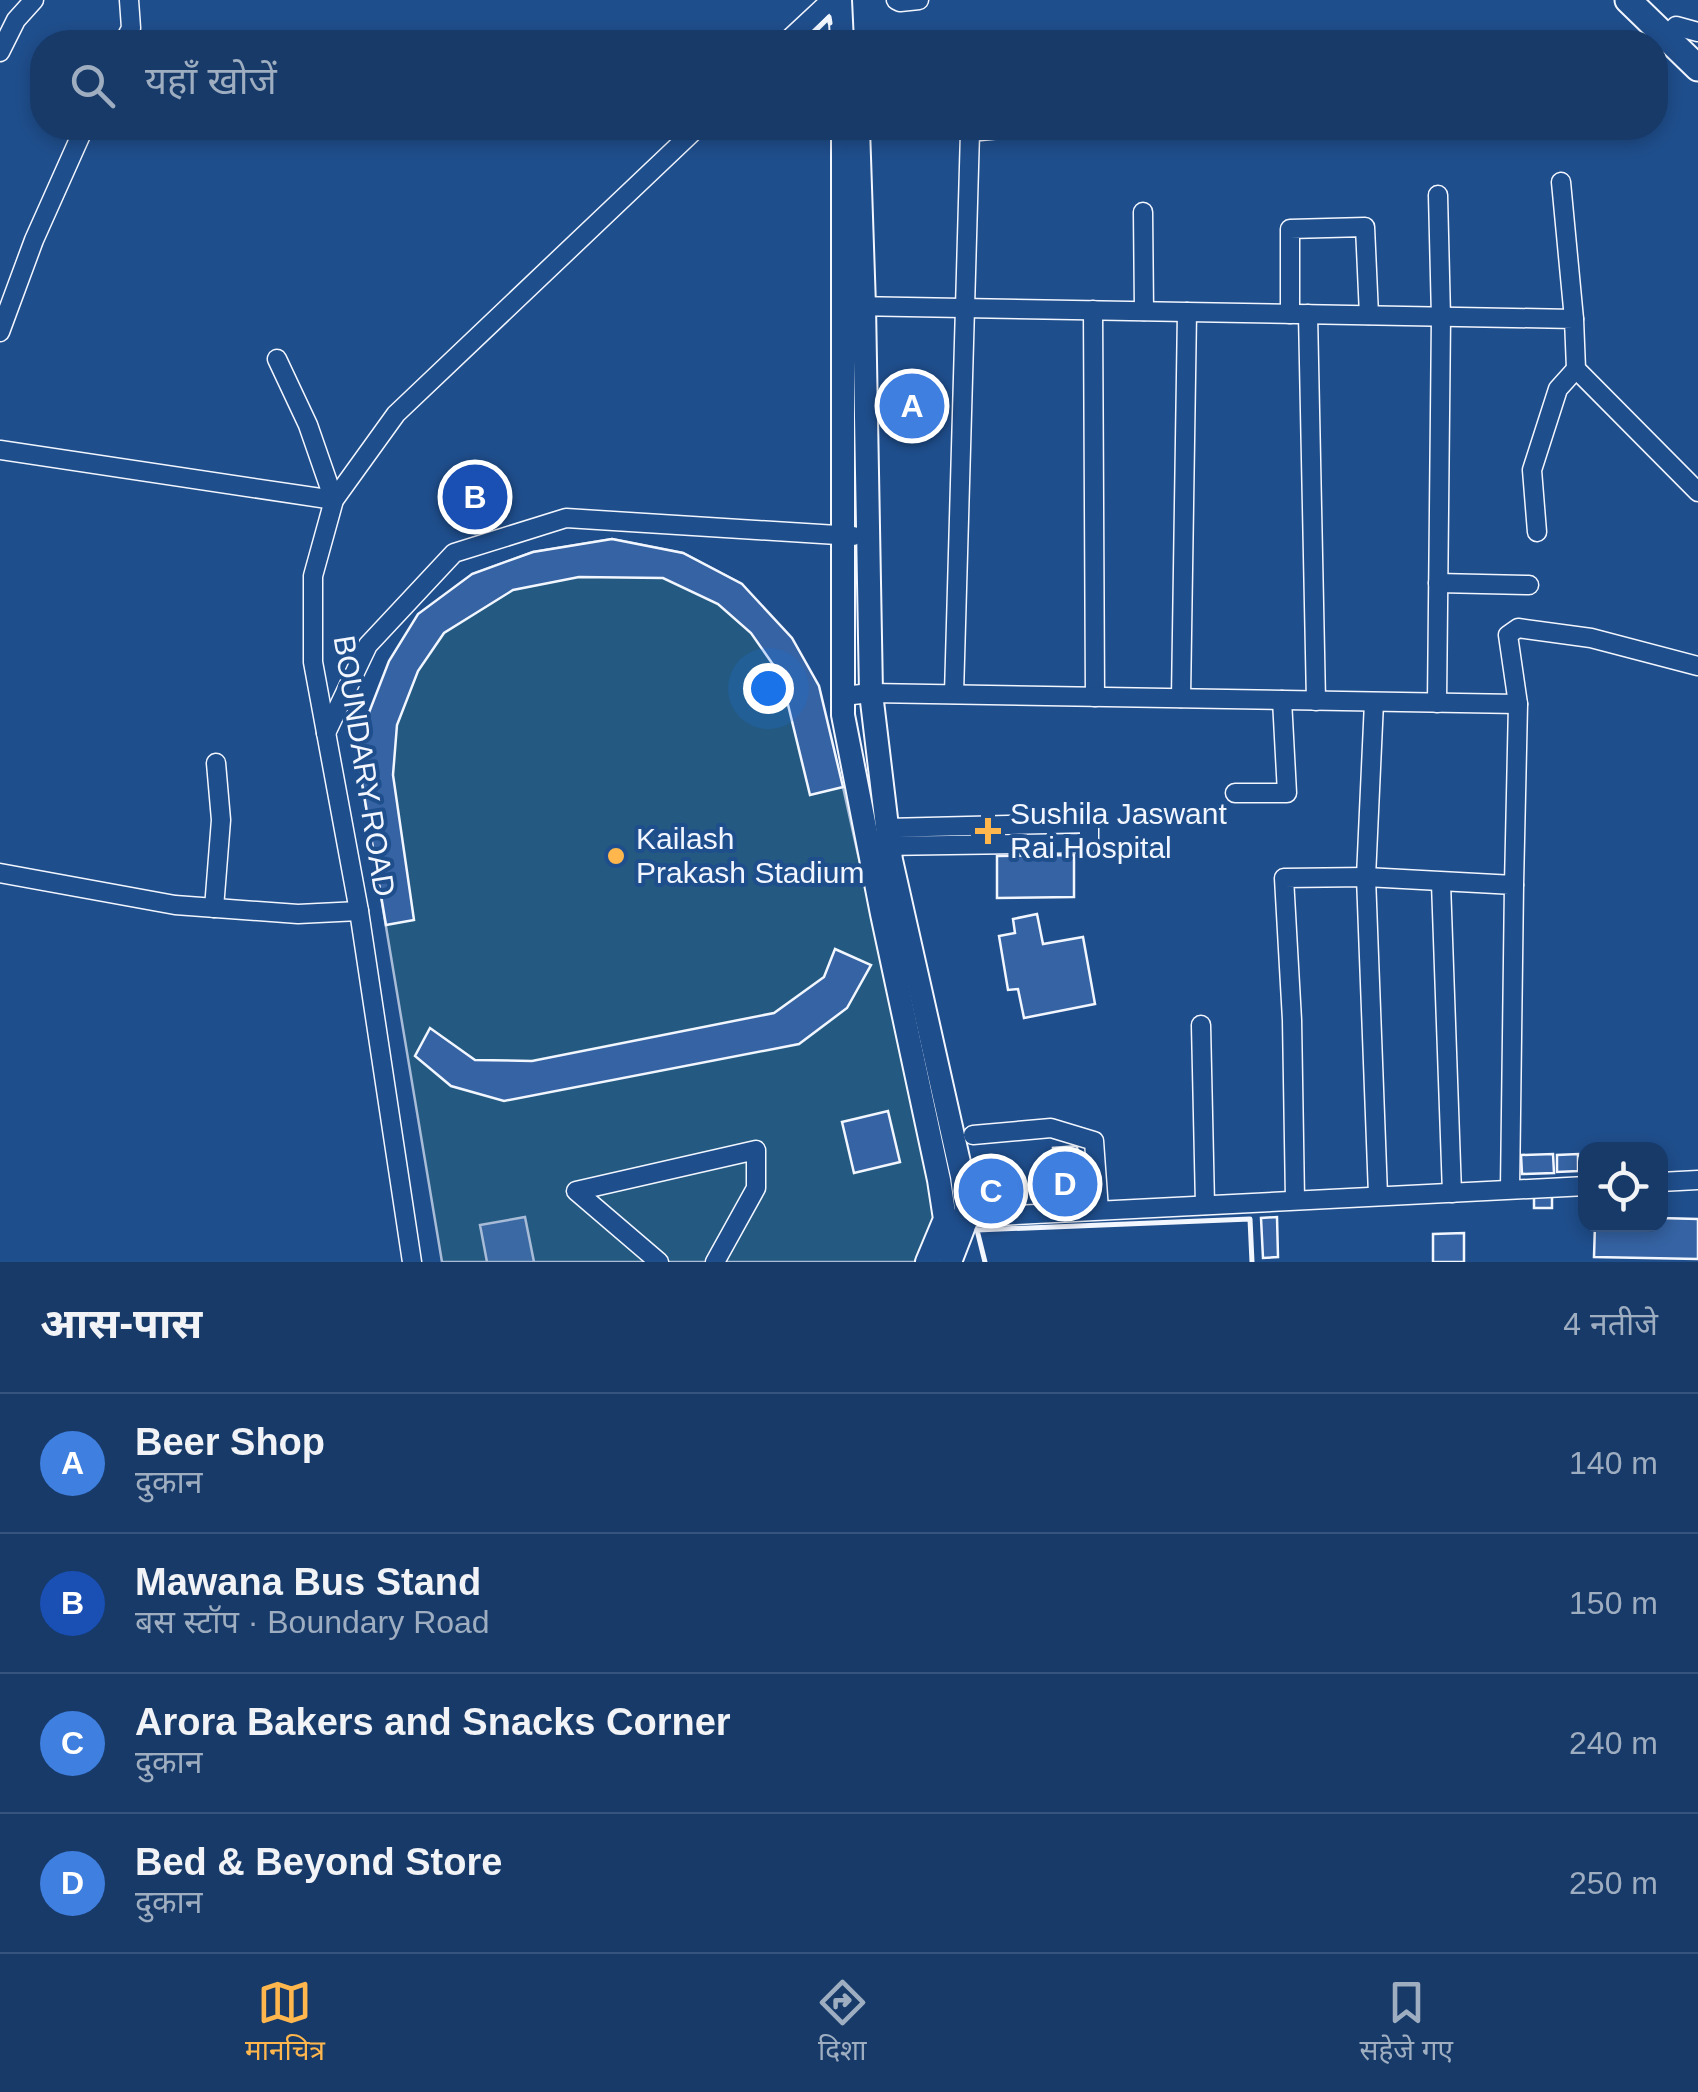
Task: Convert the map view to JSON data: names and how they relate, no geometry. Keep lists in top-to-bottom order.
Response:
{
  "streets": {
    "street": ["BOUNDARY ROAD"]
  },
  "places": {
    "health": ["Sushila Jaswant Rai Hospital"],
    "other": ["Kailash Prakash Stadium"]
  },
  "page": {
    "search": "यहाँ खोजें",
    "pins": [
      "A",
      "B",
      "D",
      "C"
    ],
    "heading": ["आस-पास", "4 नतीजे"],
    "list": [
      {
        "mark": "A",
        "name": "Beer Shop",
        "note": "दुकान",
        "value": "140 m"
      },
      {
        "mark": "B",
        "name": "Mawana Bus Stand",
        "note": "बस स्टॉप · Boundary Road",
        "value": "150 m"
      },
      {
        "mark": "C",
        "name": "Arora Bakers and Snacks Corner",
        "note": "दुकान",
        "value": "240 m"
      },
      {
        "mark": "D",
        "name": "Bed & Beyond Store",
        "note": "दुकान",
        "value": "250 m"
      }
    ],
    "nav": ["मानचित्र", "दिशा", "सहेजे गए"]
  }
}
